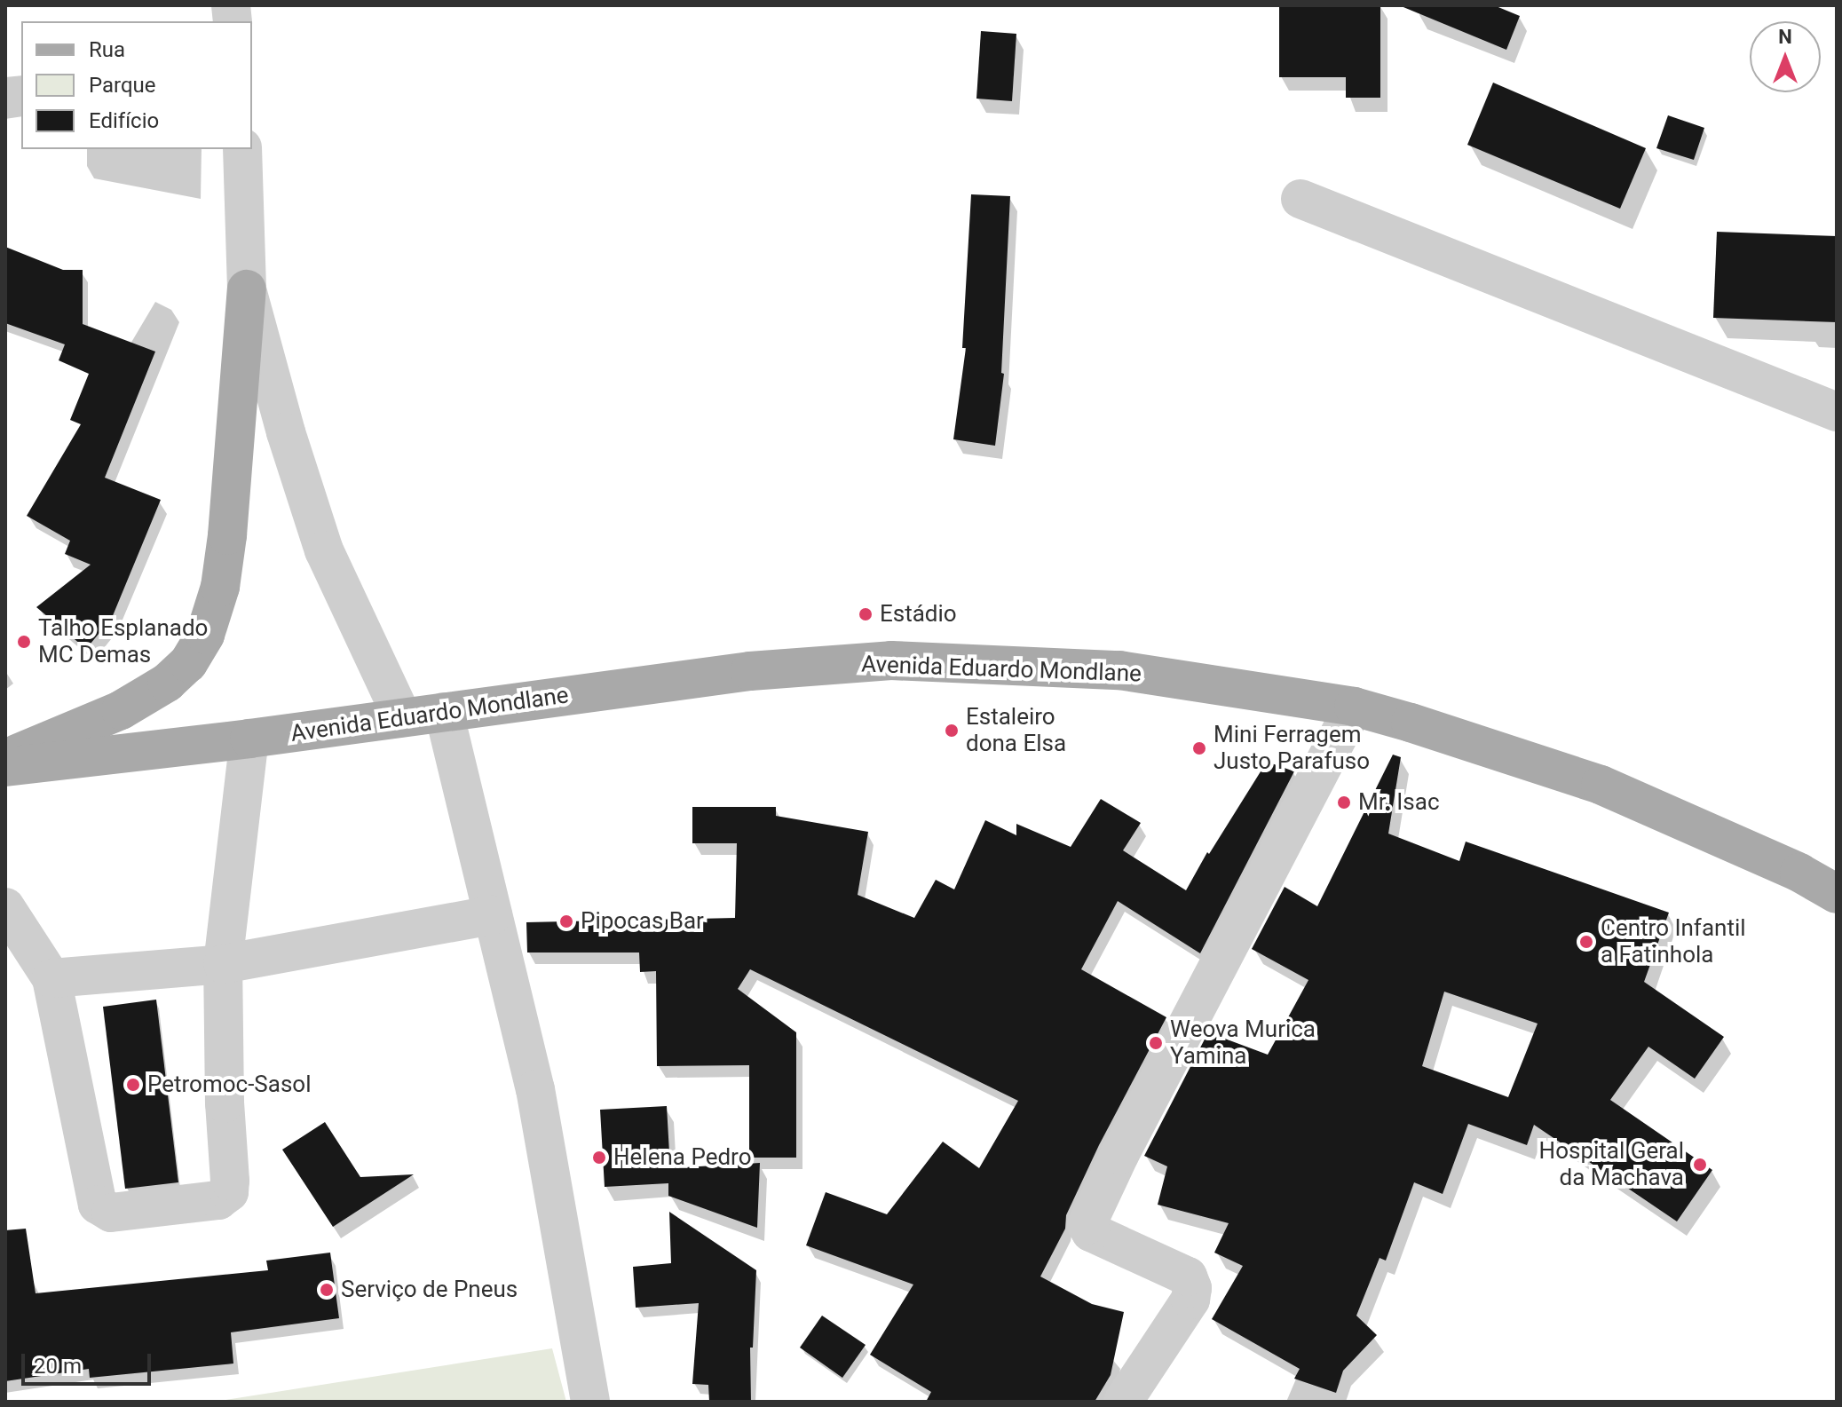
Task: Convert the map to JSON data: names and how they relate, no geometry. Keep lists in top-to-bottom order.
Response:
{
  "streets": {
    "main road": ["Avenida Eduardo Mondlane"]
  },
  "places": [
    "Estádio",
    "Talho Esplanado MC Demas",
    "Estaleiro dona Elsa",
    "Mini Ferragem Justo Parafuso",
    "Mr. Isac",
    "Pipocas Bar",
    "Centro Infantil a Fatinhola",
    "Weova Murica Yamina",
    "Petromoc-Sasol",
    "Helena Pedro",
    "Hospital Geral da Machava",
    "Serviço de Pneus"
  ],
  "legend": ["Rua", "Parque", "Edifício"],
  "scale_bar": "20 m",
  "north": "top"
}
